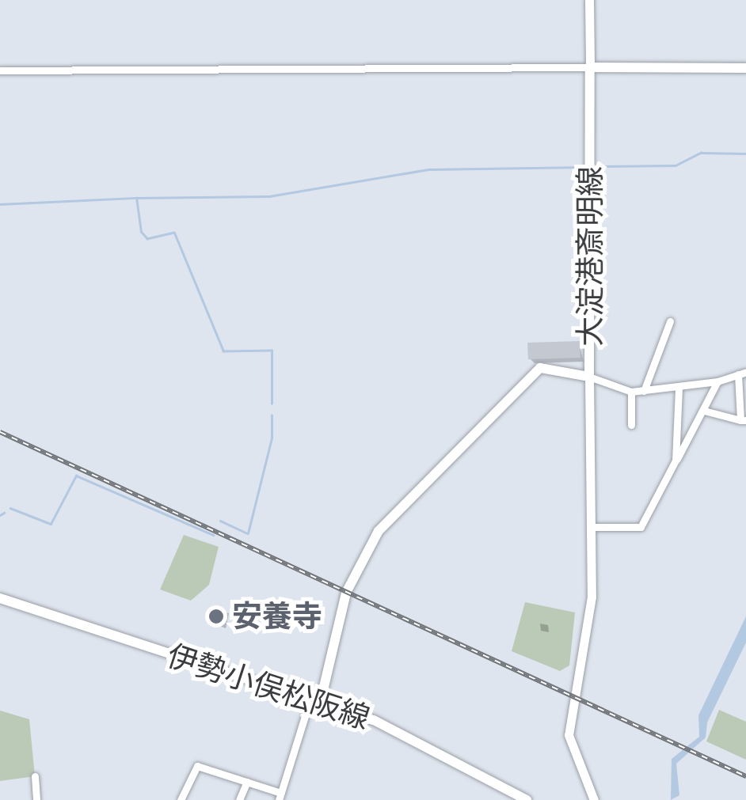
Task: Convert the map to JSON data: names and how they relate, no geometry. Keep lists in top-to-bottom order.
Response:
{
  "streets": {
    "main road": ["大淀港斎明線", "伊勢小俣松阪線"]
  },
  "crossings": [
    ["大淀港斎明線", "伊勢小俣松阪線"]
  ],
  "places": ["安養寺"]
}
